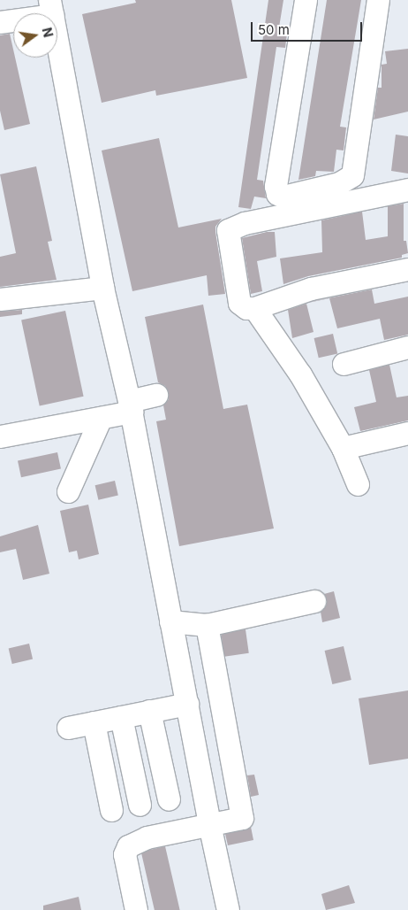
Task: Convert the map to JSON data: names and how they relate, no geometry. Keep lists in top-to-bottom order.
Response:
{
  "scale_bar": "50 m",
  "north": "right"
}
